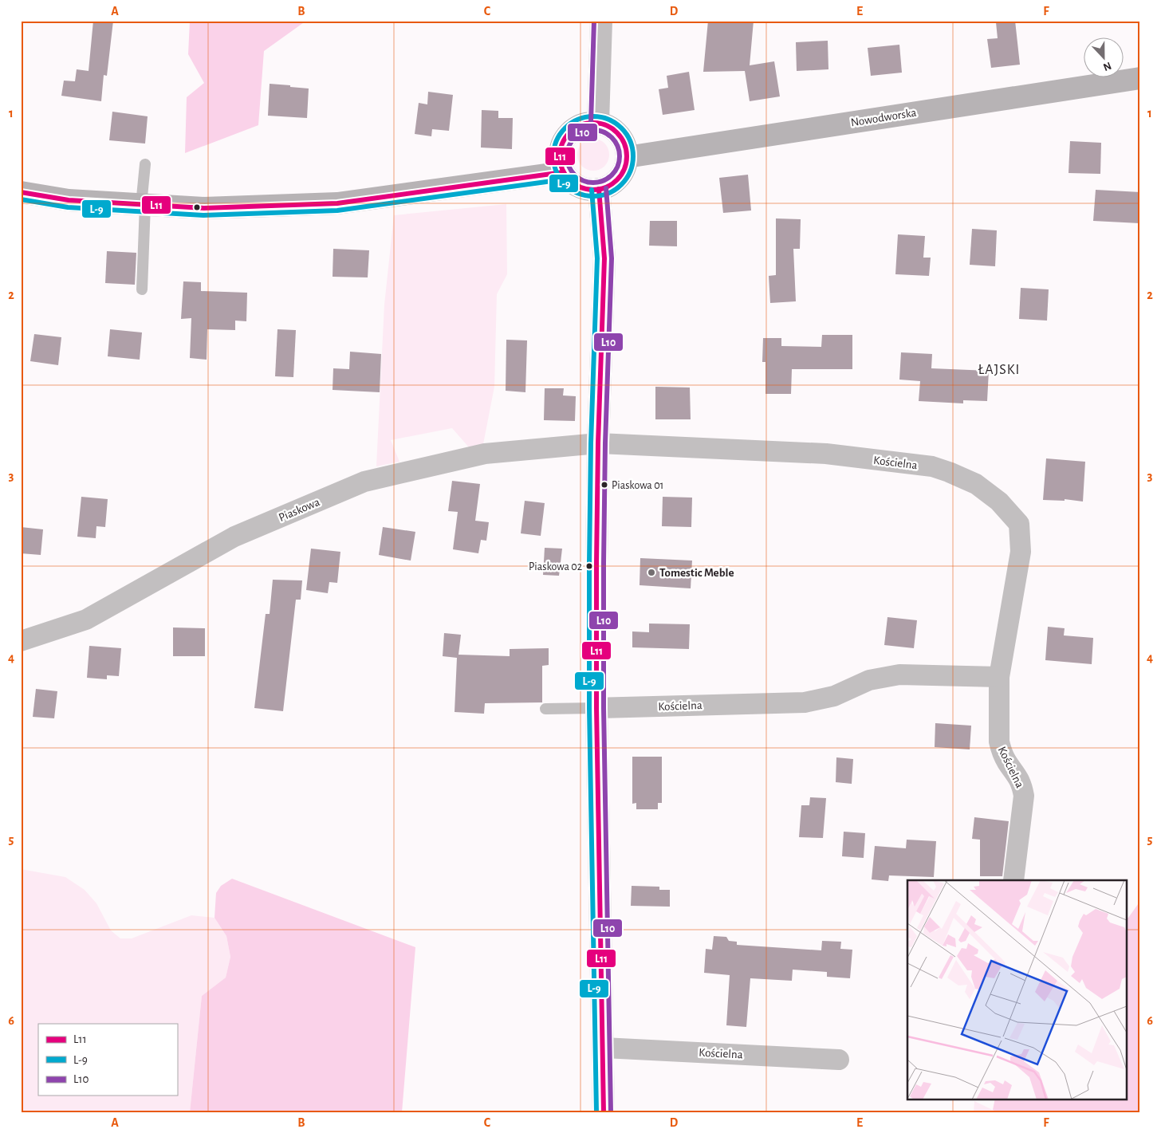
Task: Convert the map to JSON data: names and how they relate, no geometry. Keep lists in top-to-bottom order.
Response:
{
  "streets": {
    "main road": ["Nowodworska"],
    "street": ["Kościelna", "Piaskowa"]
  },
  "crossings": [
    ["Kościelna", "Piaskowa"]
  ],
  "districts": ["ŁAJSKI"],
  "places": ["Piaskowa 01", "Piaskowa 02", "Tomestic Meble"],
  "lines": ["transit line L10", "transit line L-9", "transit line L11"],
  "legend": ["L11", "L-9", "L10"],
  "north": "bottom",
  "grid": {
    "columns": [
      "A",
      "B",
      "C",
      "D",
      "E",
      "F"
    ],
    "rows": [
      "1",
      "2",
      "3",
      "4",
      "5",
      "6"
    ]
  }
}
